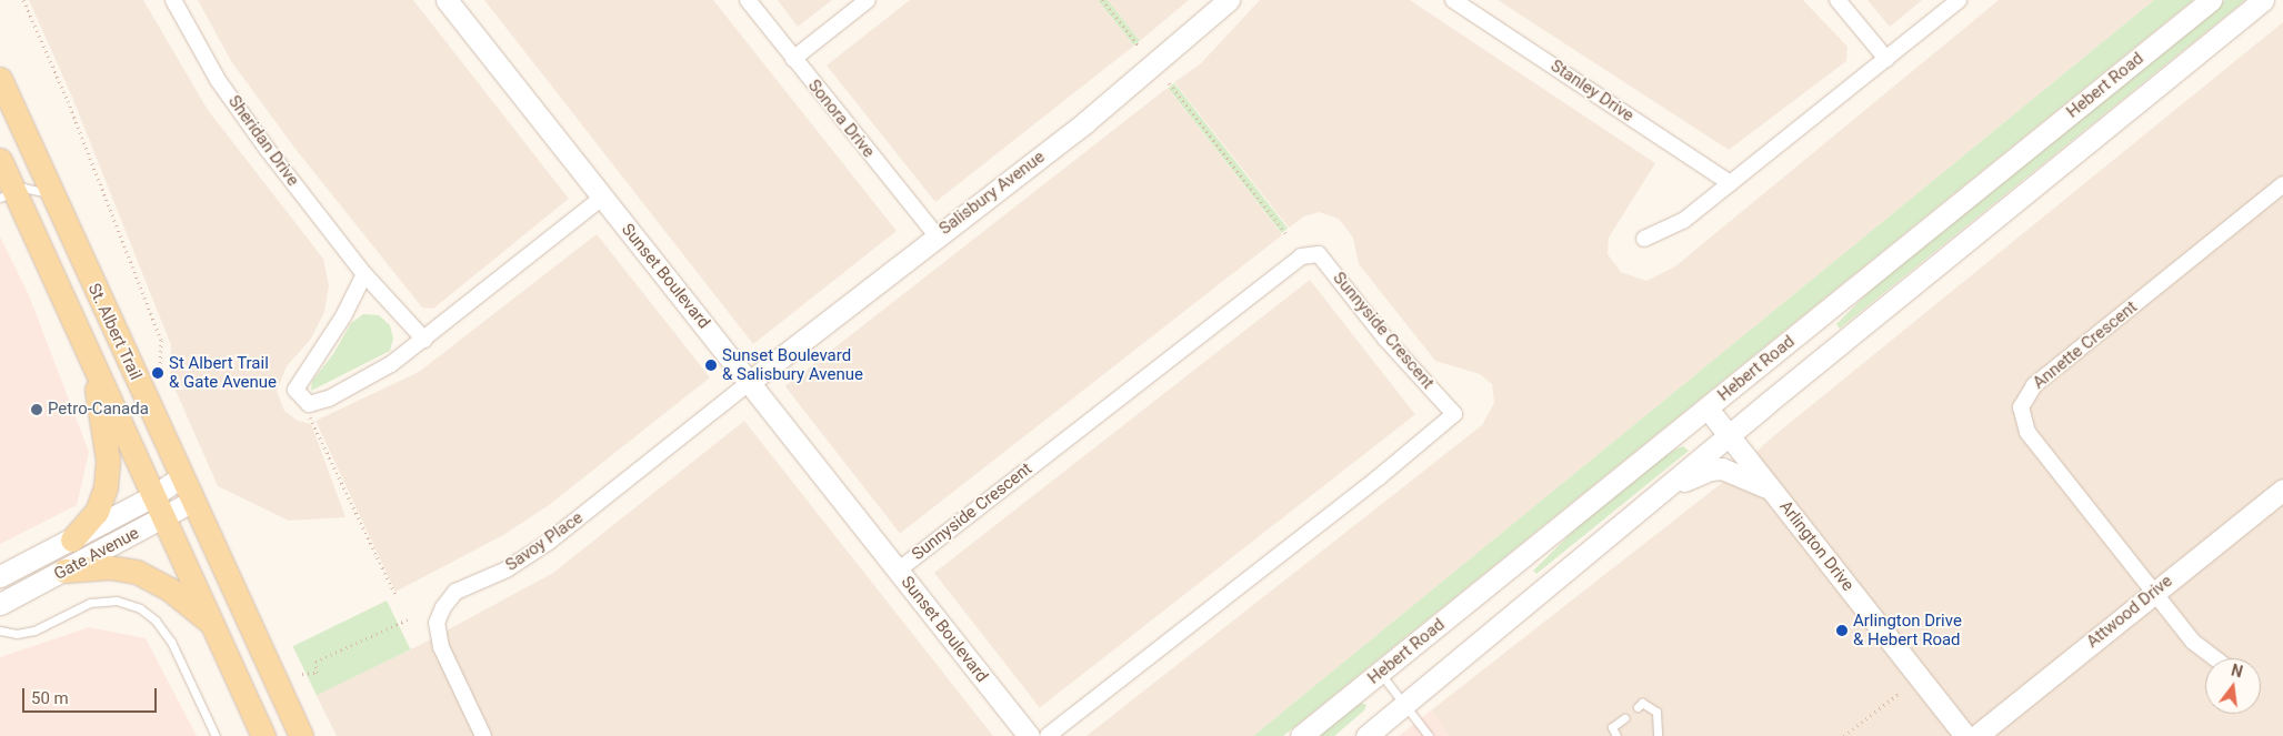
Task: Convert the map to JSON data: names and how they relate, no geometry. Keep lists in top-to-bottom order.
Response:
{
  "streets": {
    "main road": ["St. Albert Trail"],
    "street": [
      "Hebert Road",
      "Stanley Drive",
      "Sonora Drive",
      "Sheridan Drive",
      "Salisbury Avenue",
      "Sunset Boulevard",
      "Sunnyside Crescent",
      "Annette Crescent",
      "Savoy Place",
      "Arlington Drive",
      "Gate Avenue",
      "Attwood Drive"
    ]
  },
  "crossings": [
    ["Hebert Road", "Arlington Drive"],
    ["Sonora Drive", "Salisbury Avenue"],
    ["Salisbury Avenue", "Sunset Boulevard"],
    ["Salisbury Avenue", "Savoy Place"],
    ["Sunset Boulevard", "Sunnyside Crescent"],
    ["Sunset Boulevard", "Savoy Place"],
    ["St. Albert Trail", "Gate Avenue"],
    ["Annette Crescent", "Attwood Drive"]
  ],
  "places": [
    "Sunset Boulevard & Salisbury Avenue",
    "St Albert Trail & Gate Avenue",
    "Petro-Canada",
    "Arlington Drive & Hebert Road"
  ],
  "scale_bar": "50 m",
  "north": "top"
}
